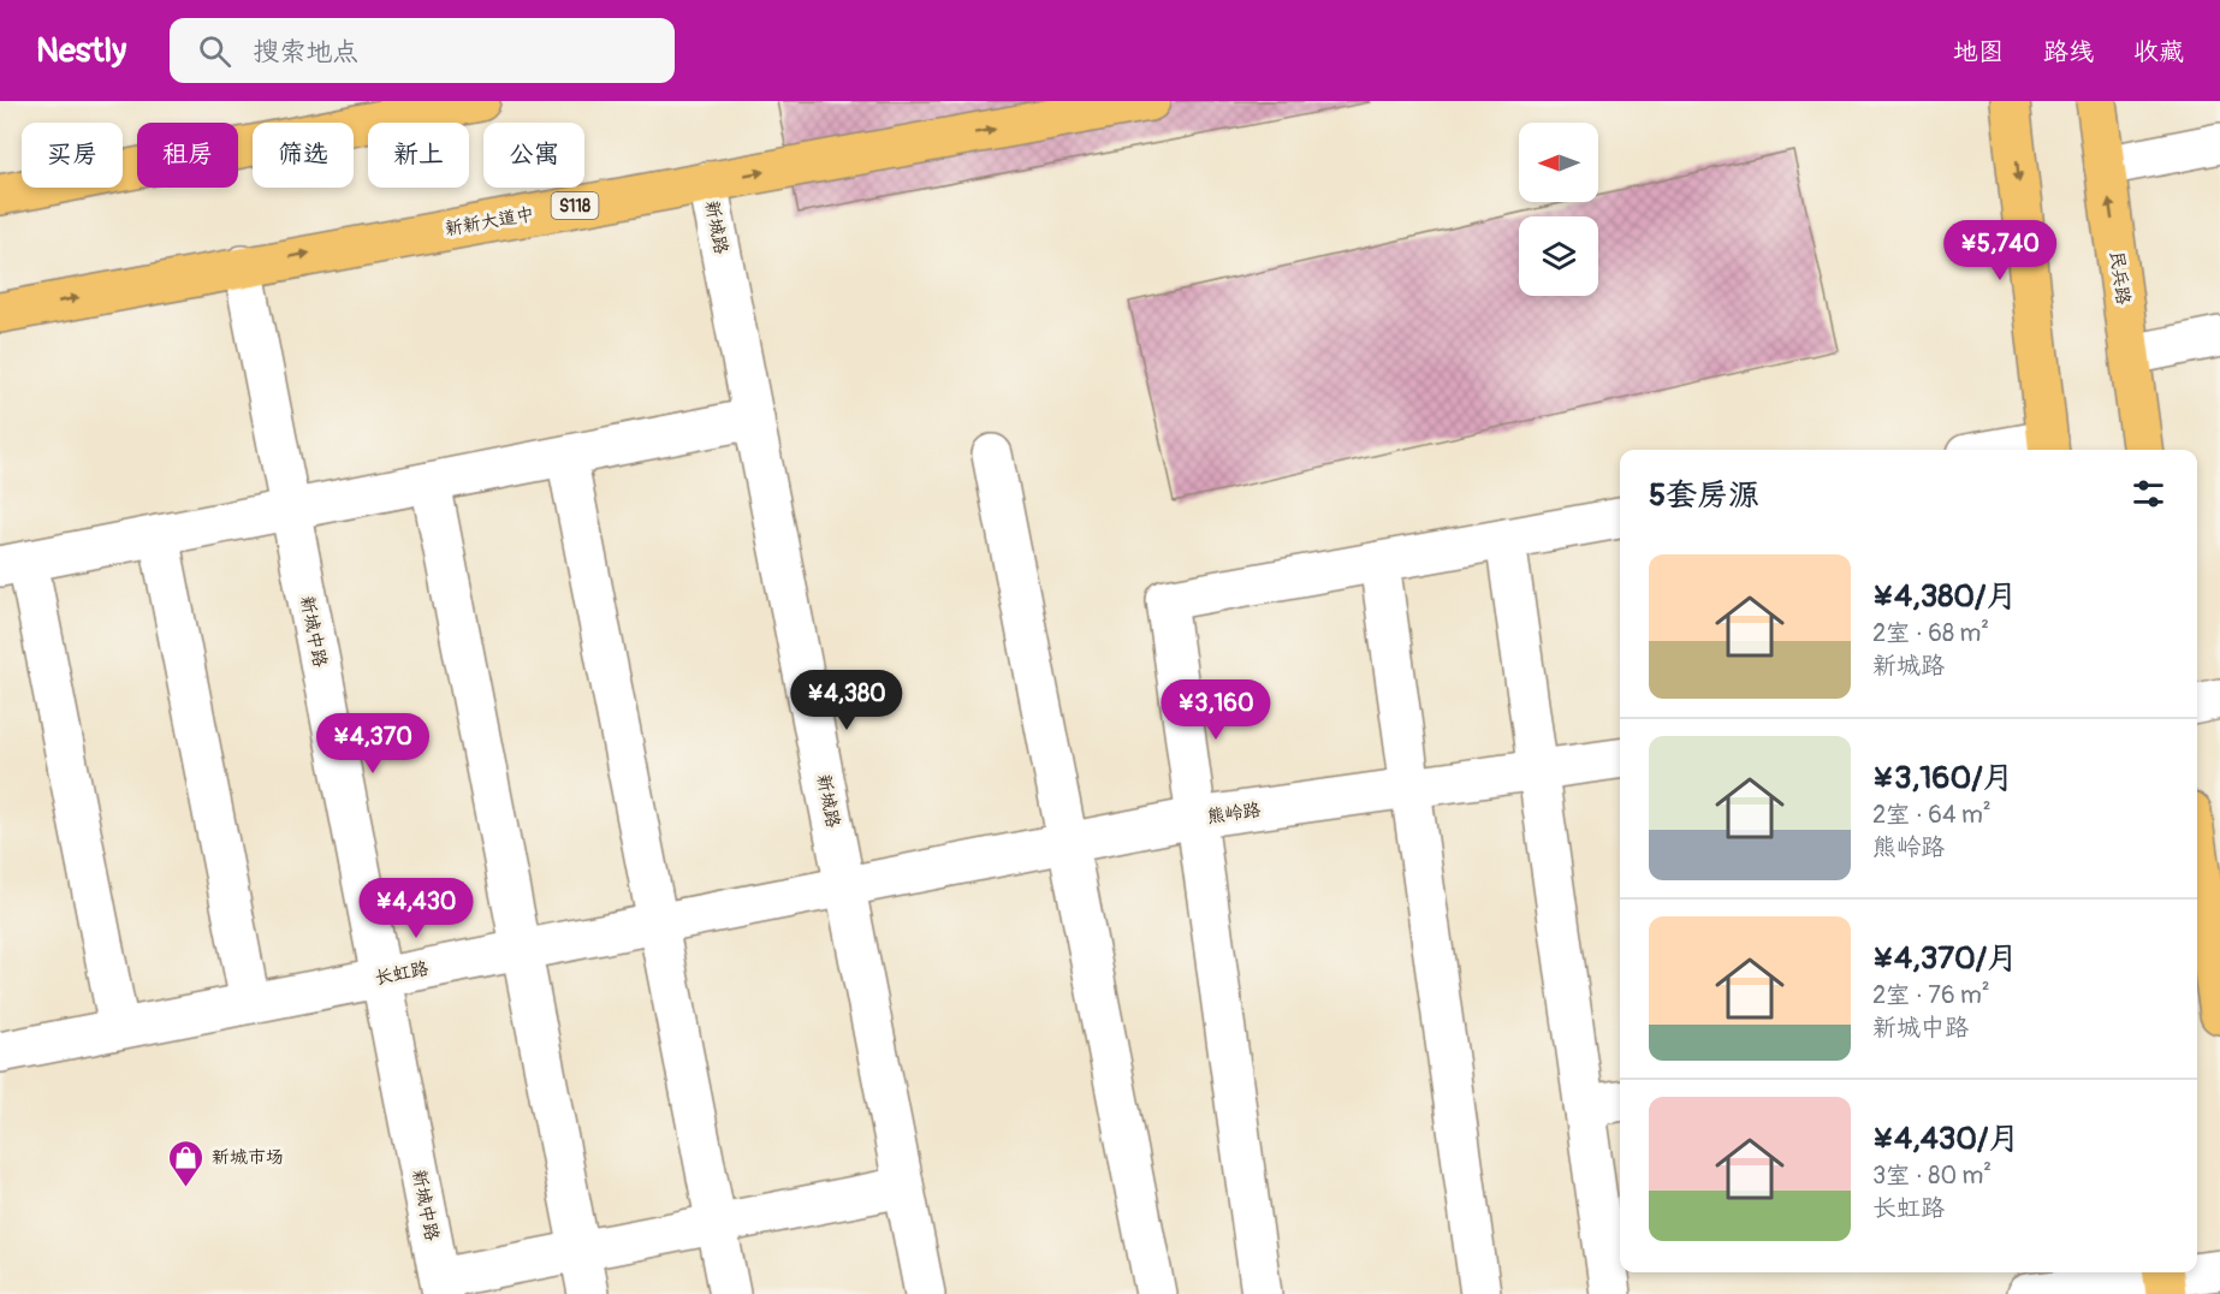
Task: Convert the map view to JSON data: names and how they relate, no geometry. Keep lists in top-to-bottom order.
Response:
{
  "streets": {
    "main road": ["S118", "新新大道中", "民兵路"],
    "street": [
      "新城路",
      "新城中路",
      "熊岭路",
      "长虹路"
    ]
  },
  "crossings": [
    ["新新大道中", "新城路"],
    ["新新大道中", "新城中路"],
    ["新城路", "熊岭路"],
    ["新城路", "长虹路"],
    ["新城中路", "长虹路"],
    ["熊岭路", "长虹路"]
  ],
  "places": {
    "shop": ["新城市场"]
  },
  "north": "left",
  "page": {
    "header": "Nestly",
    "search": "搜索地点",
    "nav": ["地图", "路线", "收藏"],
    "chip": [
      "买房",
      "租房",
      "筛选",
      "新上",
      "公寓"
    ],
    "price": [
      "¥5,740",
      "¥4,380",
      "¥3,160",
      "¥4,370",
      "¥4,430"
    ],
    "heading": "5套房源",
    "list": [
      {
        "name": "¥4,380/月",
        "note": "2室 · 68 m² · 新城路"
      },
      {
        "name": "¥3,160/月",
        "note": "2室 · 64 m² · 熊岭路"
      },
      {
        "name": "¥4,370/月",
        "note": "2室 · 76 m² · 新城中路"
      },
      {
        "name": "¥4,430/月",
        "note": "3室 · 80 m² · 长虹路"
      }
    ]
  }
}
